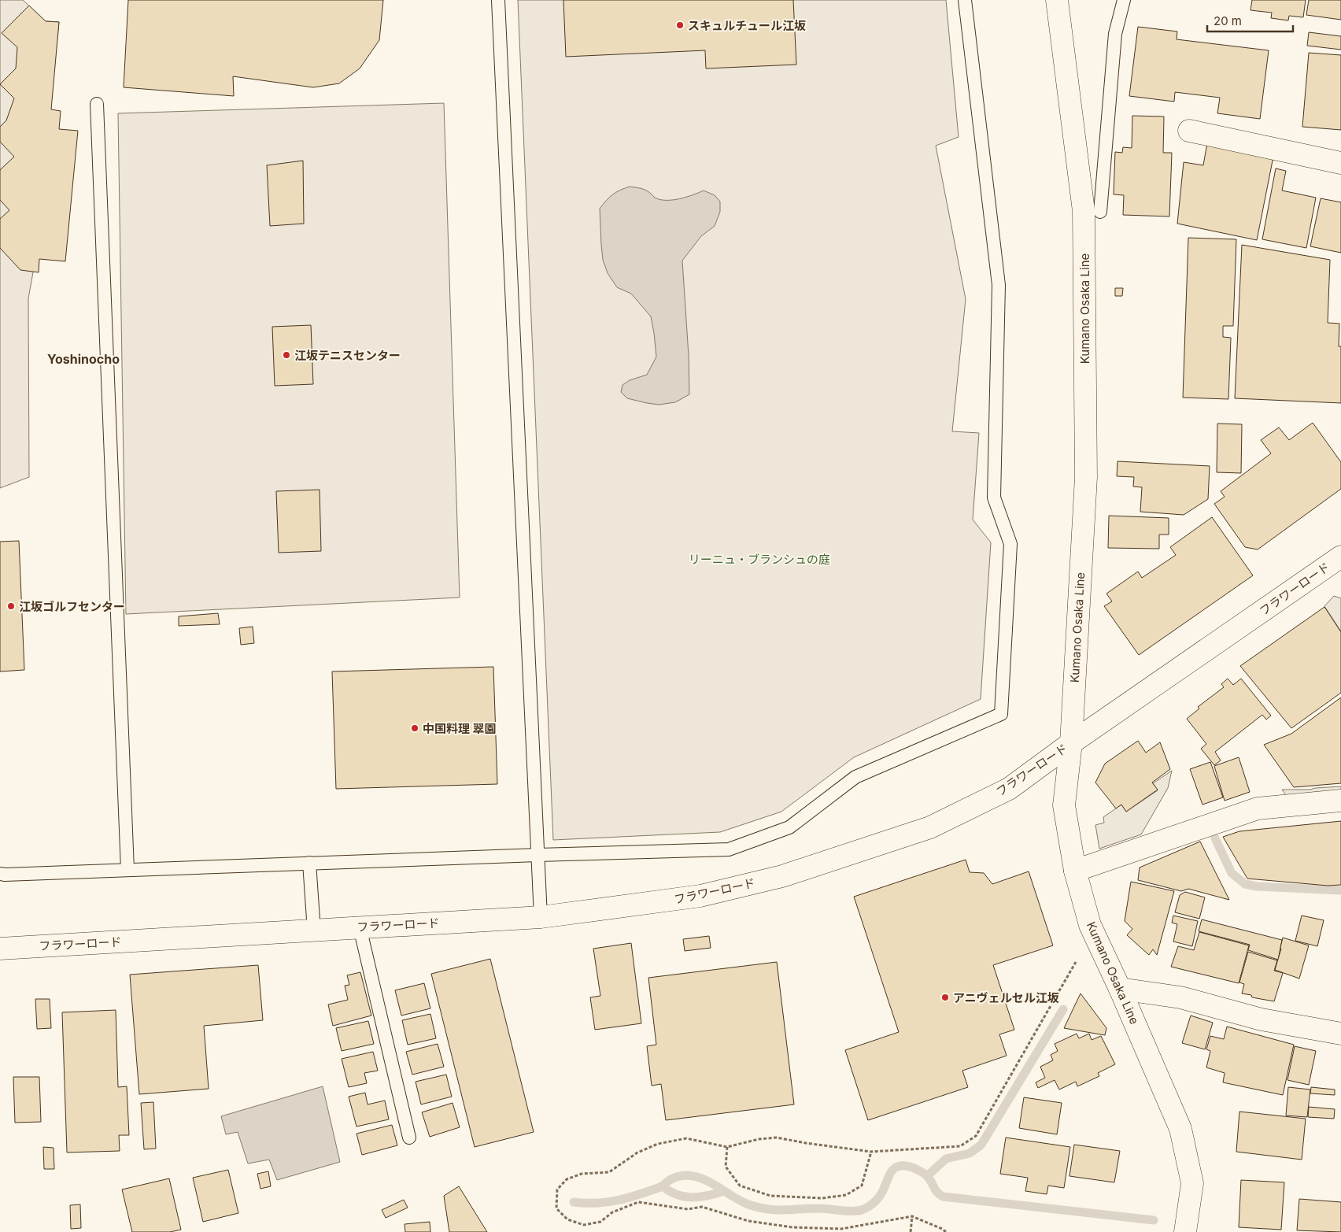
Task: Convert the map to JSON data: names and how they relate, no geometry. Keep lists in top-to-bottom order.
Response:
{
  "streets": {
    "street": ["Kumano Osaka Line", "フラワーロード"]
  },
  "crossings": [
    ["Kumano Osaka Line", "フラワーロード"]
  ],
  "districts": ["Yoshinocho"],
  "parks": ["リーニュ・ブランシュの庭"],
  "places": [
    "スキュルチュール江坂",
    "江坂テニスセンター",
    "江坂ゴルフセンター",
    "中国料理 翠園",
    "アニヴェルセル江坂"
  ],
  "scale_bar": "20 m"
}
